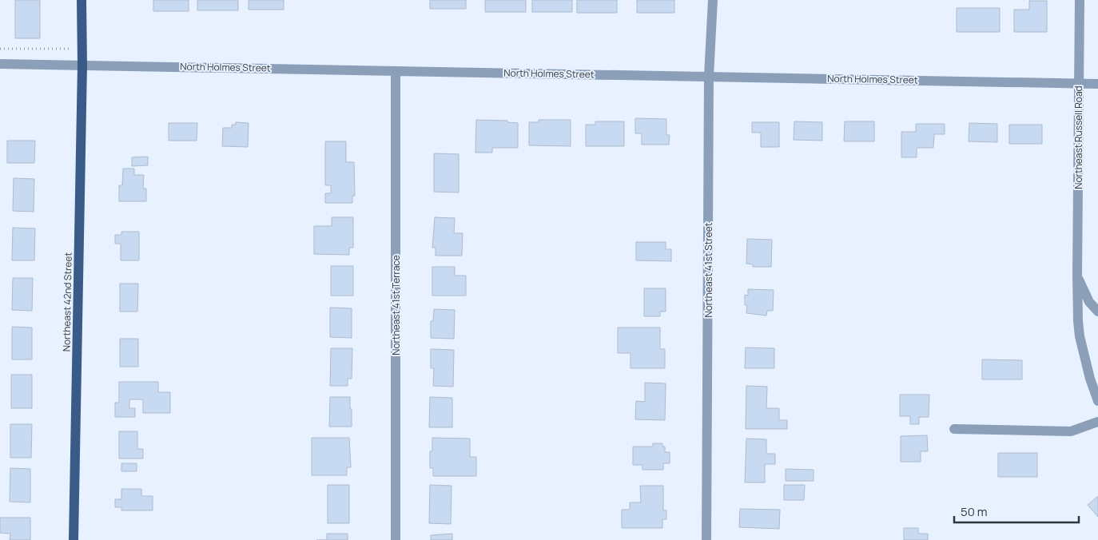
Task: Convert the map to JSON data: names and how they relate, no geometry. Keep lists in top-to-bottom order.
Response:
{
  "streets": {
    "main road": ["Northeast 42nd Street"],
    "street": [
      "North Holmes Street",
      "Northeast Russell Road",
      "Northeast 41st Street",
      "Northeast 41st Terrace"
    ]
  },
  "crossings": [
    ["North Holmes Street", "Northeast Russell Road"],
    ["North Holmes Street", "Northeast 41st Street"],
    ["North Holmes Street", "Northeast 42nd Street"],
    ["North Holmes Street", "Northeast 41st Terrace"]
  ],
  "scale_bar": "50 m"
}
